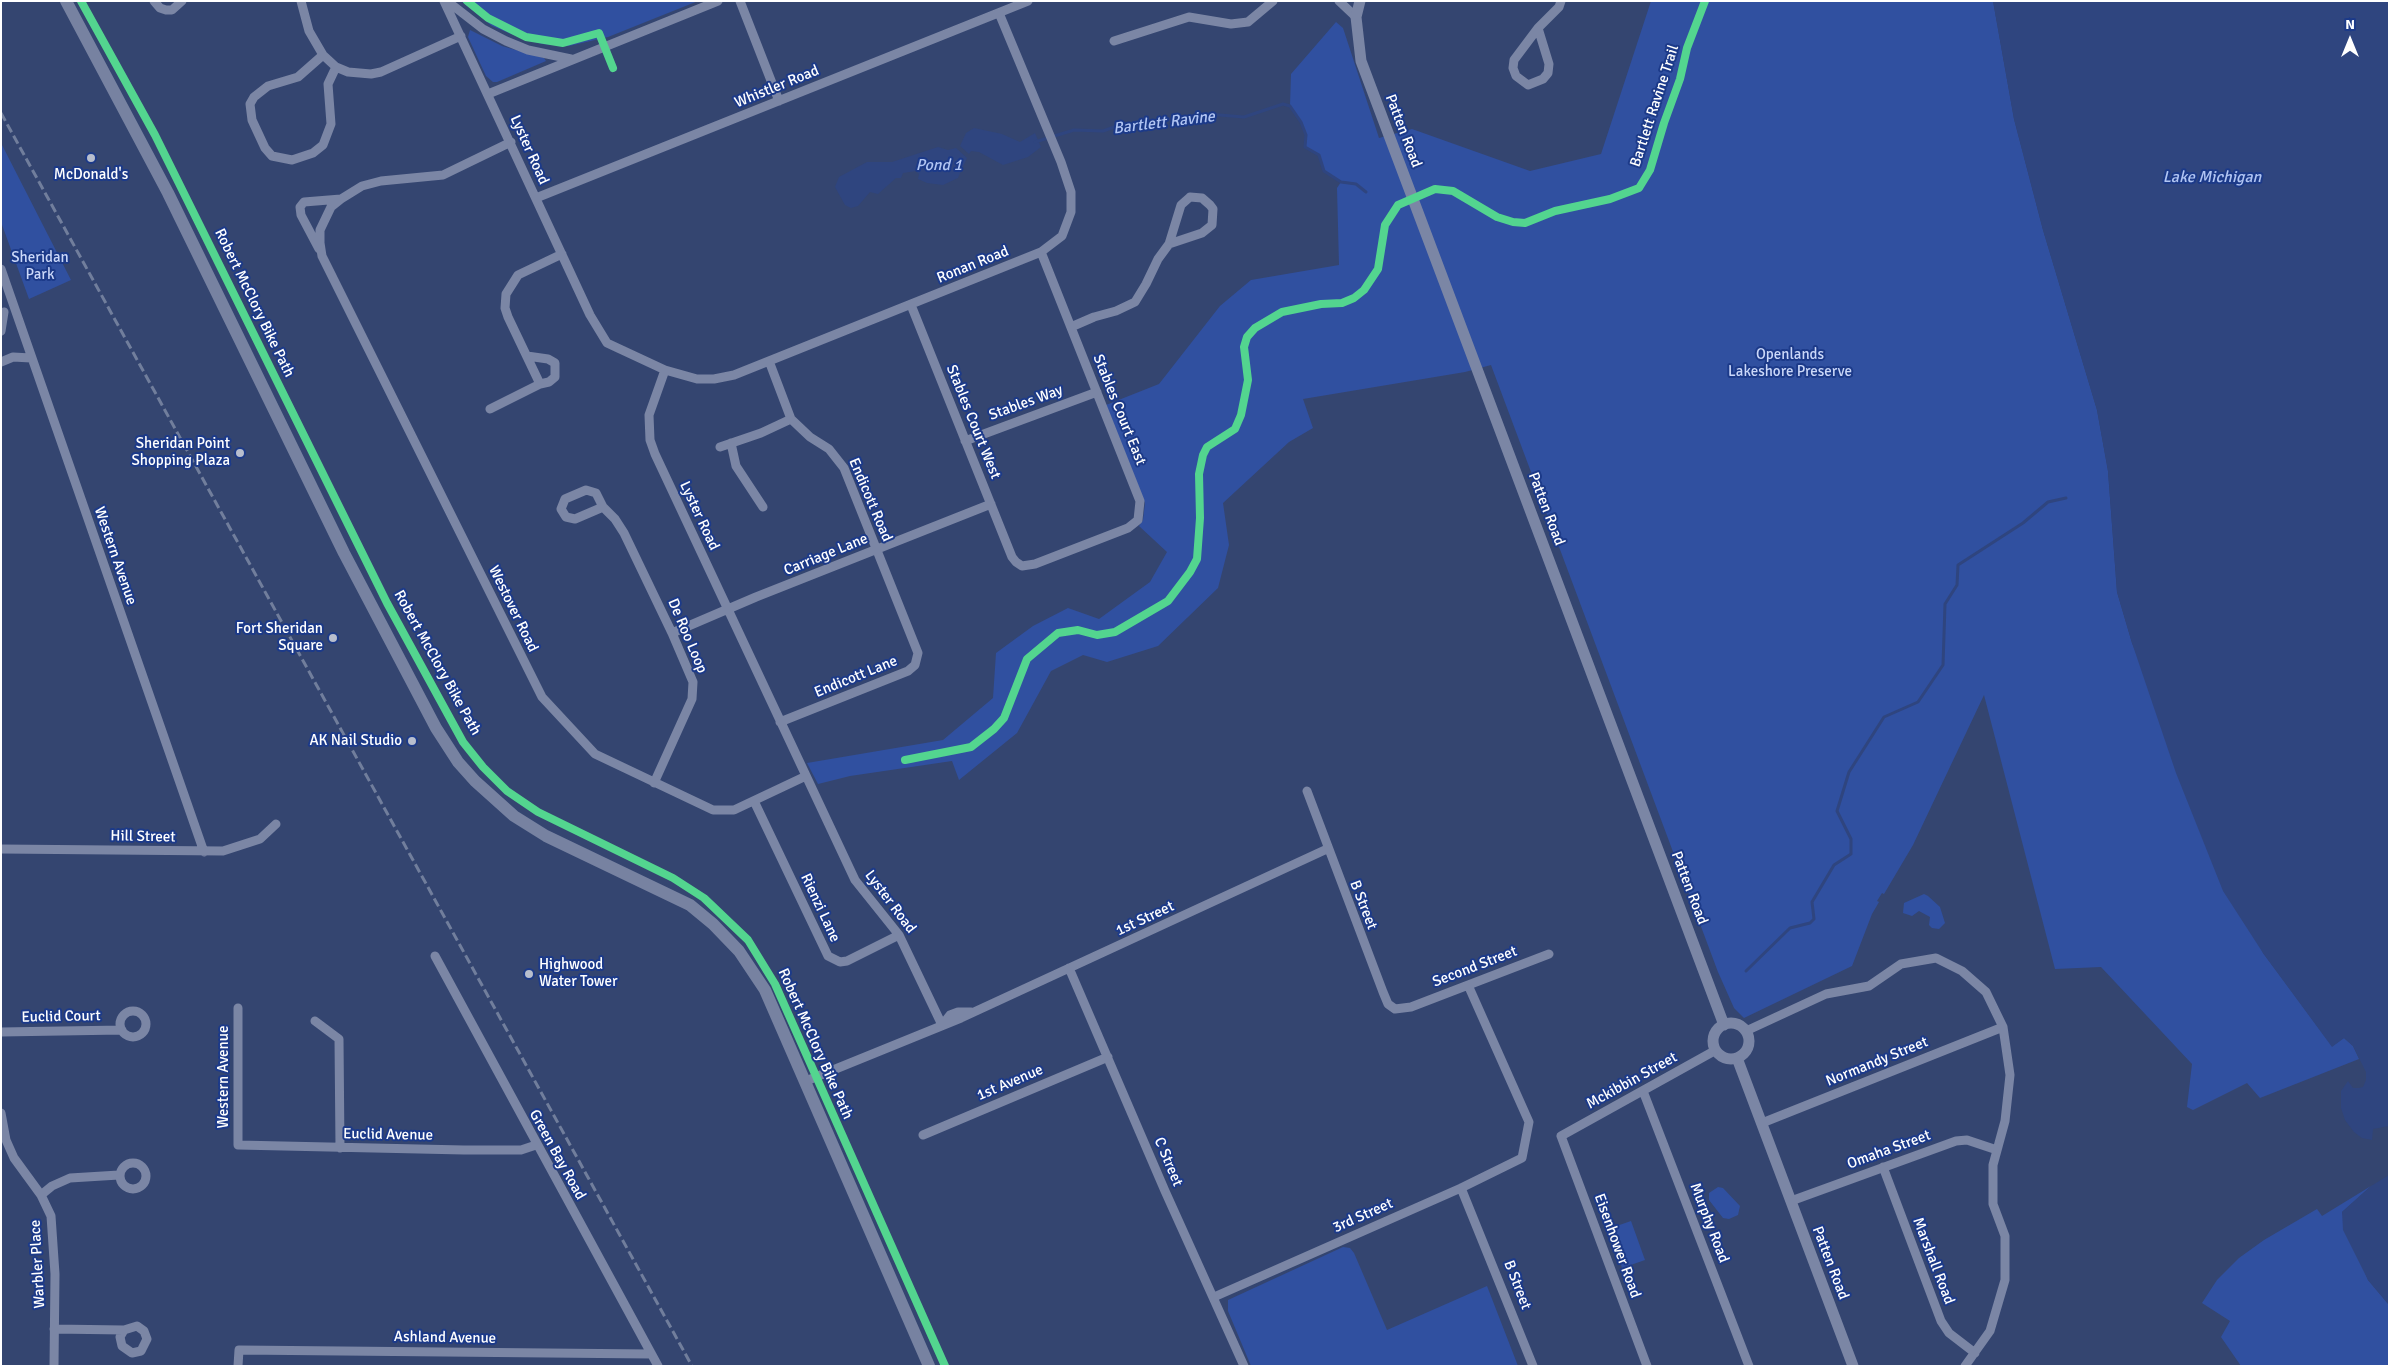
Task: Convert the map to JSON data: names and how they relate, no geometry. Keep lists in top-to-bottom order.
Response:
{
  "streets": {
    "street": [
      "Whistler Road",
      "Patten Road",
      "Lyster Road",
      "Ronan Road",
      "Stables Way",
      "Stables Court East",
      "Stables Court West",
      "Endicott Road",
      "Carriage Lane",
      "Western Avenue",
      "Westover Road",
      "De Roo Loop",
      "Endicott Lane",
      "Hill Street",
      "B Street",
      "Rienzi Lane",
      "1st Street",
      "Second Street",
      "Euclid Court",
      "Normandy Street",
      "Mckibbin Street",
      "1st Avenue",
      "Euclid Avenue",
      "Omaha Street",
      "Green Bay Road",
      "C Street",
      "3rd Street",
      "Murphy Road",
      "Eisenhower Road",
      "Marshall Road",
      "Warbler Place",
      "Ashland Avenue"
    ],
    "cycle path": ["Bartlett Ravine Trail", "Robert McClory Bike Path"]
  },
  "crossings": [
    ["Whistler Road", "Lyster Road"],
    ["Whistler Road", "Ronan Road"],
    ["Patten Road", "Normandy Street"],
    ["Patten Road", "Mckibbin Street"],
    ["Patten Road", "Omaha Street"],
    ["Lyster Road", "Ronan Road"],
    ["Lyster Road", "Carriage Lane"],
    ["Lyster Road", "Westover Road"],
    ["Lyster Road", "Endicott Lane"],
    ["Lyster Road", "Rienzi Lane"],
    ["Lyster Road", "1st Street"],
    ["Ronan Road", "Stables Court East"],
    ["Ronan Road", "Stables Court West"],
    ["Ronan Road", "Endicott Road"],
    ["Stables Way", "Stables Court East"],
    ["Stables Way", "Stables Court West"],
    ["Stables Court East", "Stables Court West"],
    ["Stables Court West", "Carriage Lane"],
    ["Endicott Road", "Carriage Lane"],
    ["Endicott Road", "Endicott Lane"],
    ["Carriage Lane", "De Roo Loop"],
    ["Western Avenue", "Hill Street"],
    ["Western Avenue", "Euclid Avenue"],
    ["Westover Road", "De Roo Loop"],
    ["Westover Road", "Rienzi Lane"],
    ["B Street", "1st Street"],
    ["B Street", "Second Street"],
    ["B Street", "3rd Street"],
    ["1st Street", "C Street"],
    ["Second Street", "3rd Street"],
    ["Mckibbin Street", "Murphy Road"],
    ["Mckibbin Street", "Eisenhower Road"],
    ["1st Avenue", "C Street"],
    ["Euclid Avenue", "Green Bay Road"],
    ["Omaha Street", "Marshall Road"],
    ["Green Bay Road", "Ashland Avenue"],
    ["C Street", "3rd Street"]
  ],
  "water": ["Bartlett Ravine", "Pond 1", "Lake Michigan"],
  "parks": ["Sheridan Park", "Openlands Lakeshore Preserve"],
  "places": [
    "McDonald's",
    "Sheridan Point Shopping Plaza",
    "Fort Sheridan Square",
    "AK Nail Studio",
    "Highwood Water Tower"
  ],
  "north": "top"
}
